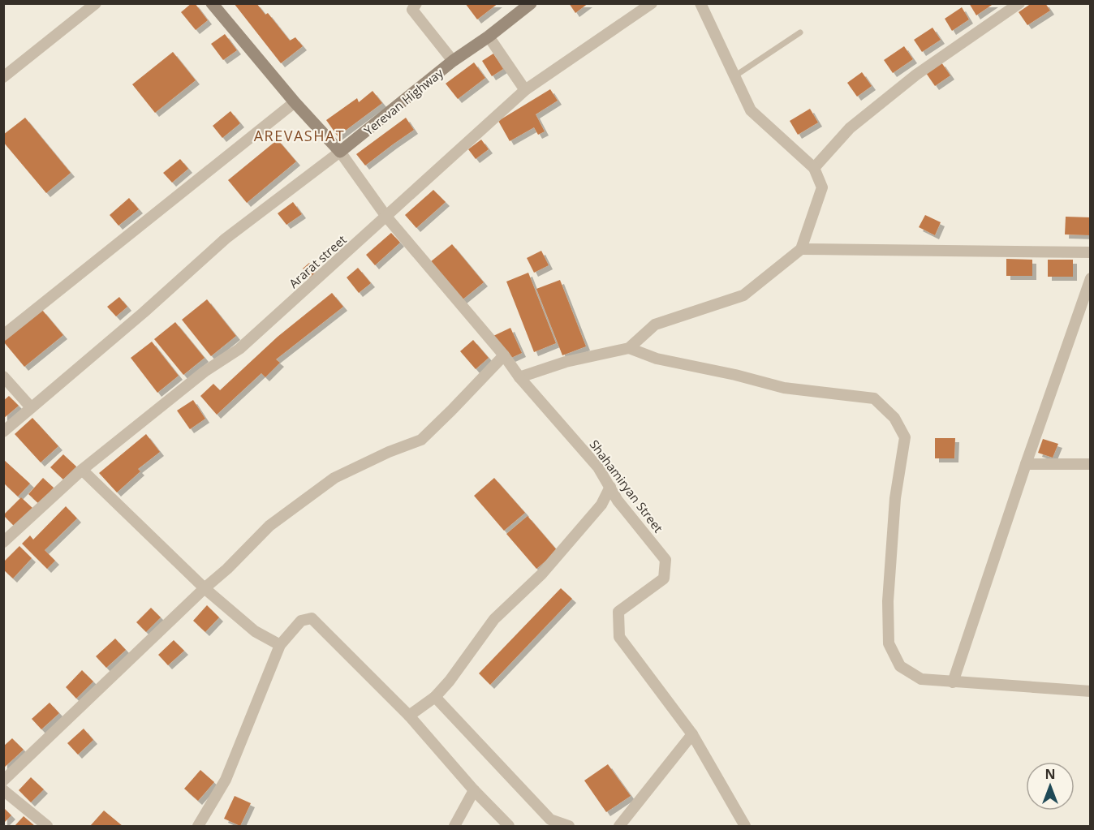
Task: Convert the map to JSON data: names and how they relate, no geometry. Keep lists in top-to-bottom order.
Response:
{
  "streets": {
    "main road": ["Yerevan Highway"],
    "street": ["Ararat street", "Shahamiryan Street"]
  },
  "crossings": [
    ["Yerevan Highway", "Shahamiryan Street"],
    ["Ararat street", "Shahamiryan Street"]
  ],
  "districts": ["AREVASHAT"],
  "north": "top"
}
